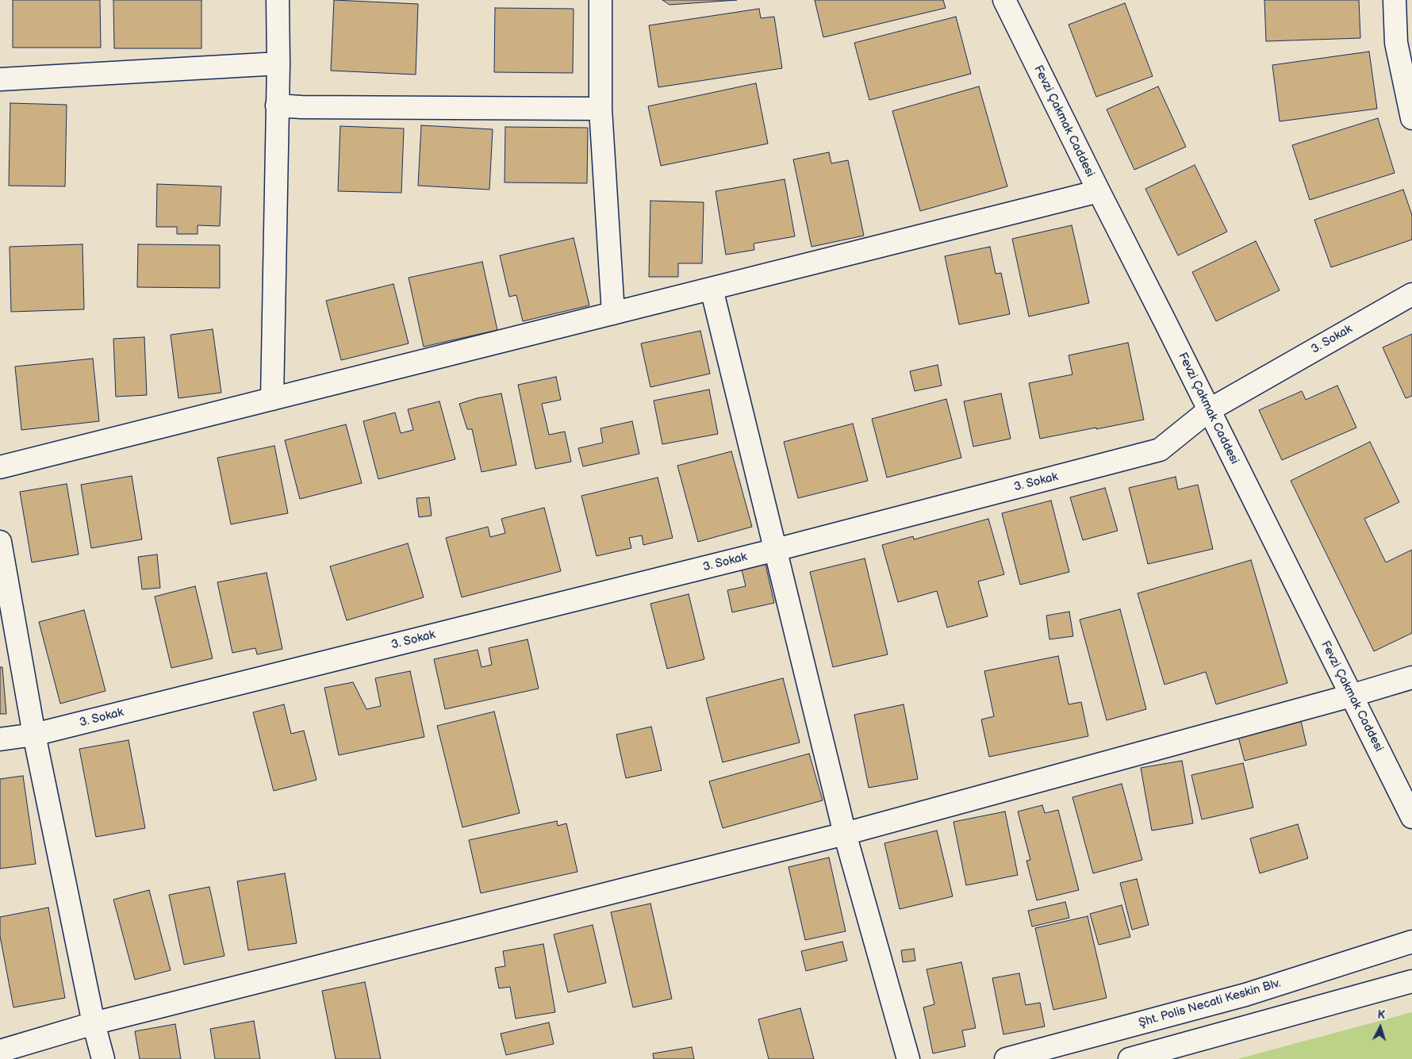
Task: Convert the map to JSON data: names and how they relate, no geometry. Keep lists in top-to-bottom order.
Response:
{
  "streets": {
    "street": ["Fevzi Çakmak Caddesi", "3. Sokak", "Şht. Polis Necati Keskin Blv."]
  },
  "crossings": [
    ["Fevzi Çakmak Caddesi", "3. Sokak"]
  ],
  "north": "top"
}
